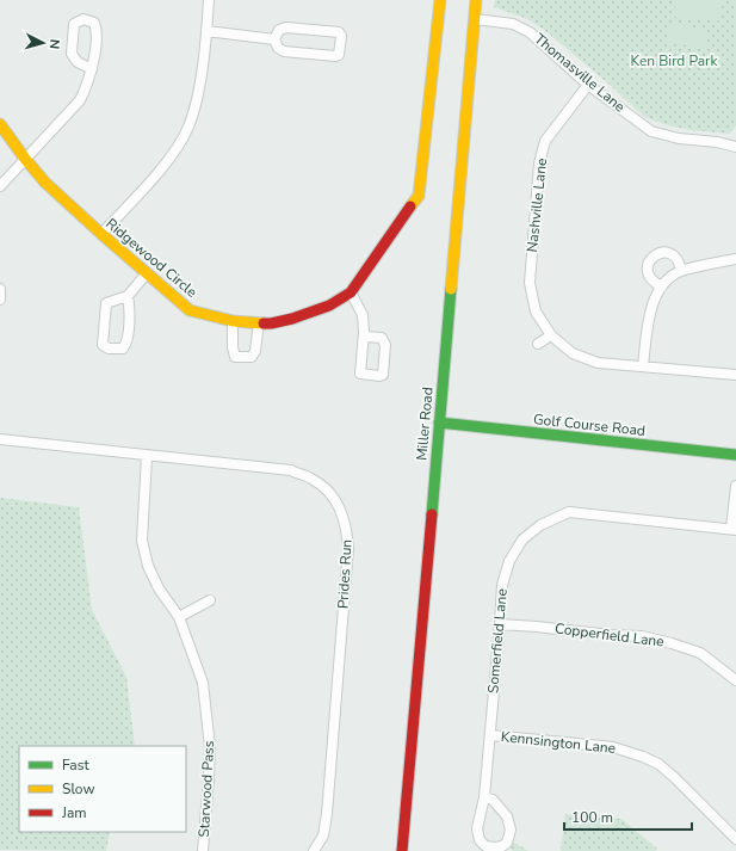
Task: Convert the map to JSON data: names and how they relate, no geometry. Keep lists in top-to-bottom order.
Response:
{
  "streets": {
    "street": [
      "Thomasville Lane",
      "Nashville Lane",
      "Ridgewood Circle",
      "Miller Road",
      "Golf Course Road",
      "Prides Run",
      "Copperfield Lane",
      "Somerfield Lane",
      "Kennsington Lane",
      "Starwood Pass"
    ]
  },
  "crossings": [
    ["Thomasville Lane", "Nashville Lane"],
    ["Thomasville Lane", "Miller Road"],
    ["Miller Road", "Golf Course Road"],
    ["Prides Run", "Starwood Pass"],
    ["Copperfield Lane", "Somerfield Lane"],
    ["Somerfield Lane", "Kennsington Lane"]
  ],
  "parks": ["Ken Bird Park"],
  "legend": ["Fast", "Slow", "Jam"],
  "scale_bar": "100 m",
  "north": "right"
}
